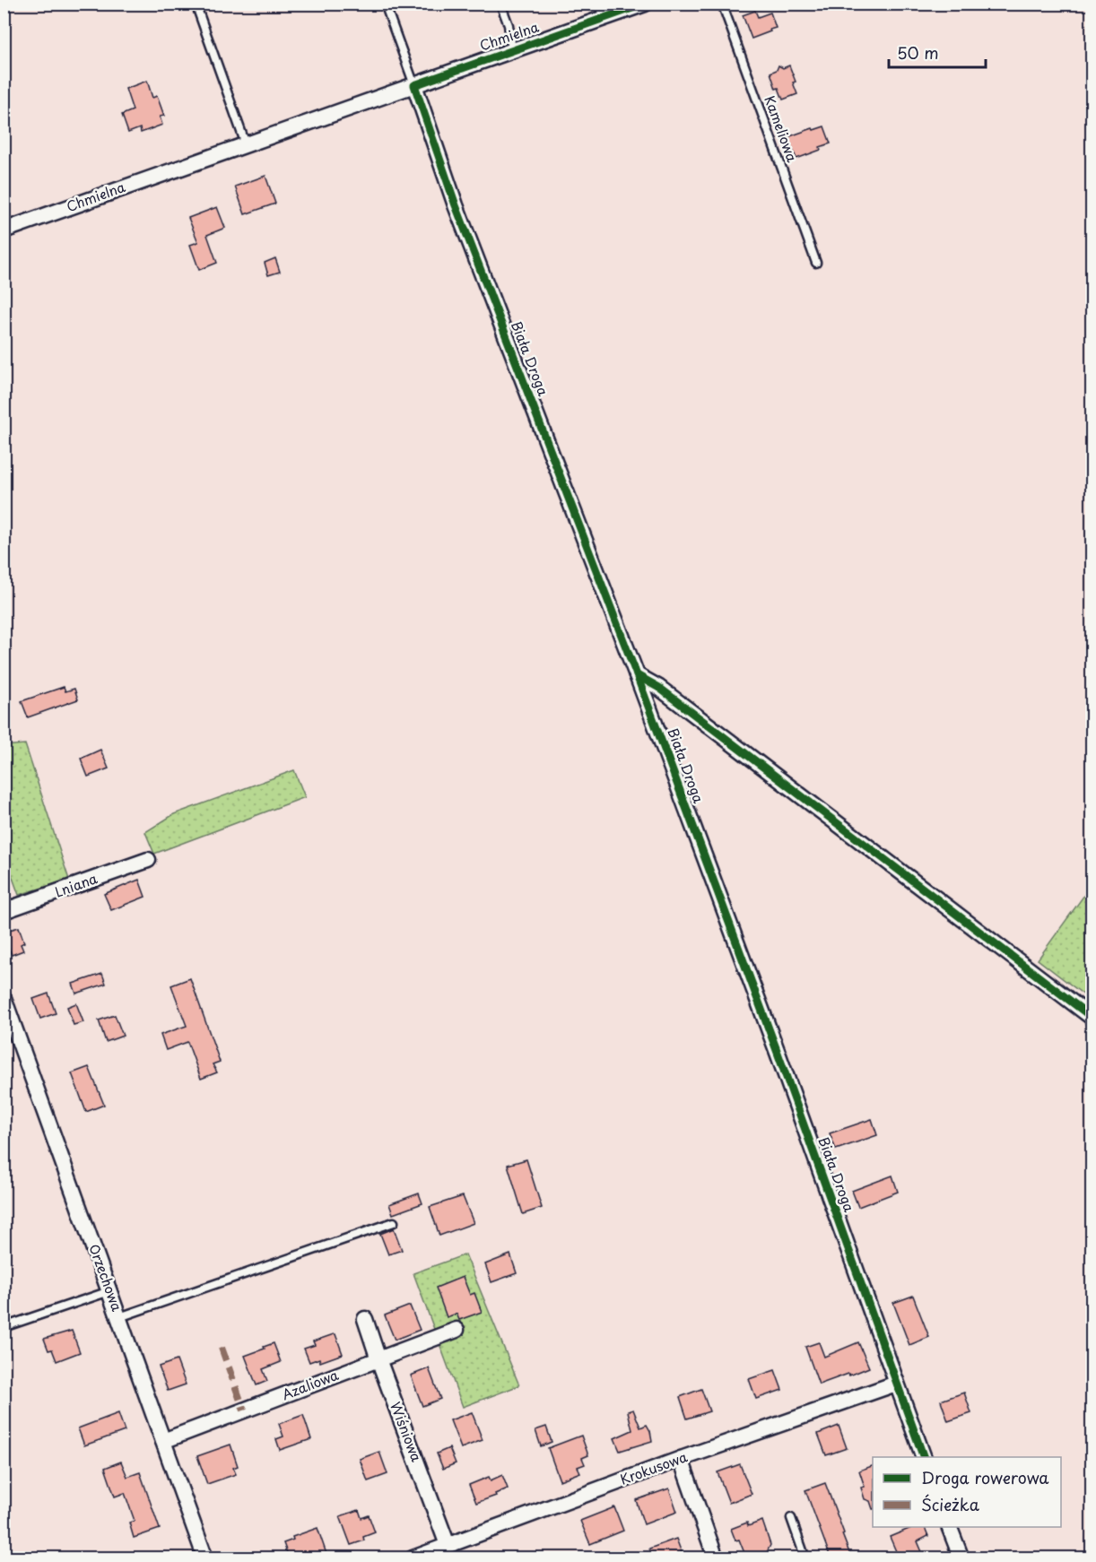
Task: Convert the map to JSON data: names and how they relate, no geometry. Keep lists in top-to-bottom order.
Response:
{
  "streets": {
    "street": [
      "Chmielna",
      "Biała Droga",
      "Lniana",
      "Orzechowa",
      "Azaliowa",
      "Wiśniowa",
      "Krokusowa"
    ],
    "lane": ["Kameliowa"]
  },
  "crossings": [
    ["Chmielna", "Biała Droga"],
    ["Biała Droga", "Krokusowa"],
    ["Orzechowa", "Azaliowa"],
    ["Azaliowa", "Wiśniowa"],
    ["Wiśniowa", "Krokusowa"]
  ],
  "legend": ["Droga rowerowa", "Ścieżka"],
  "scale_bar": "50 m"
}
